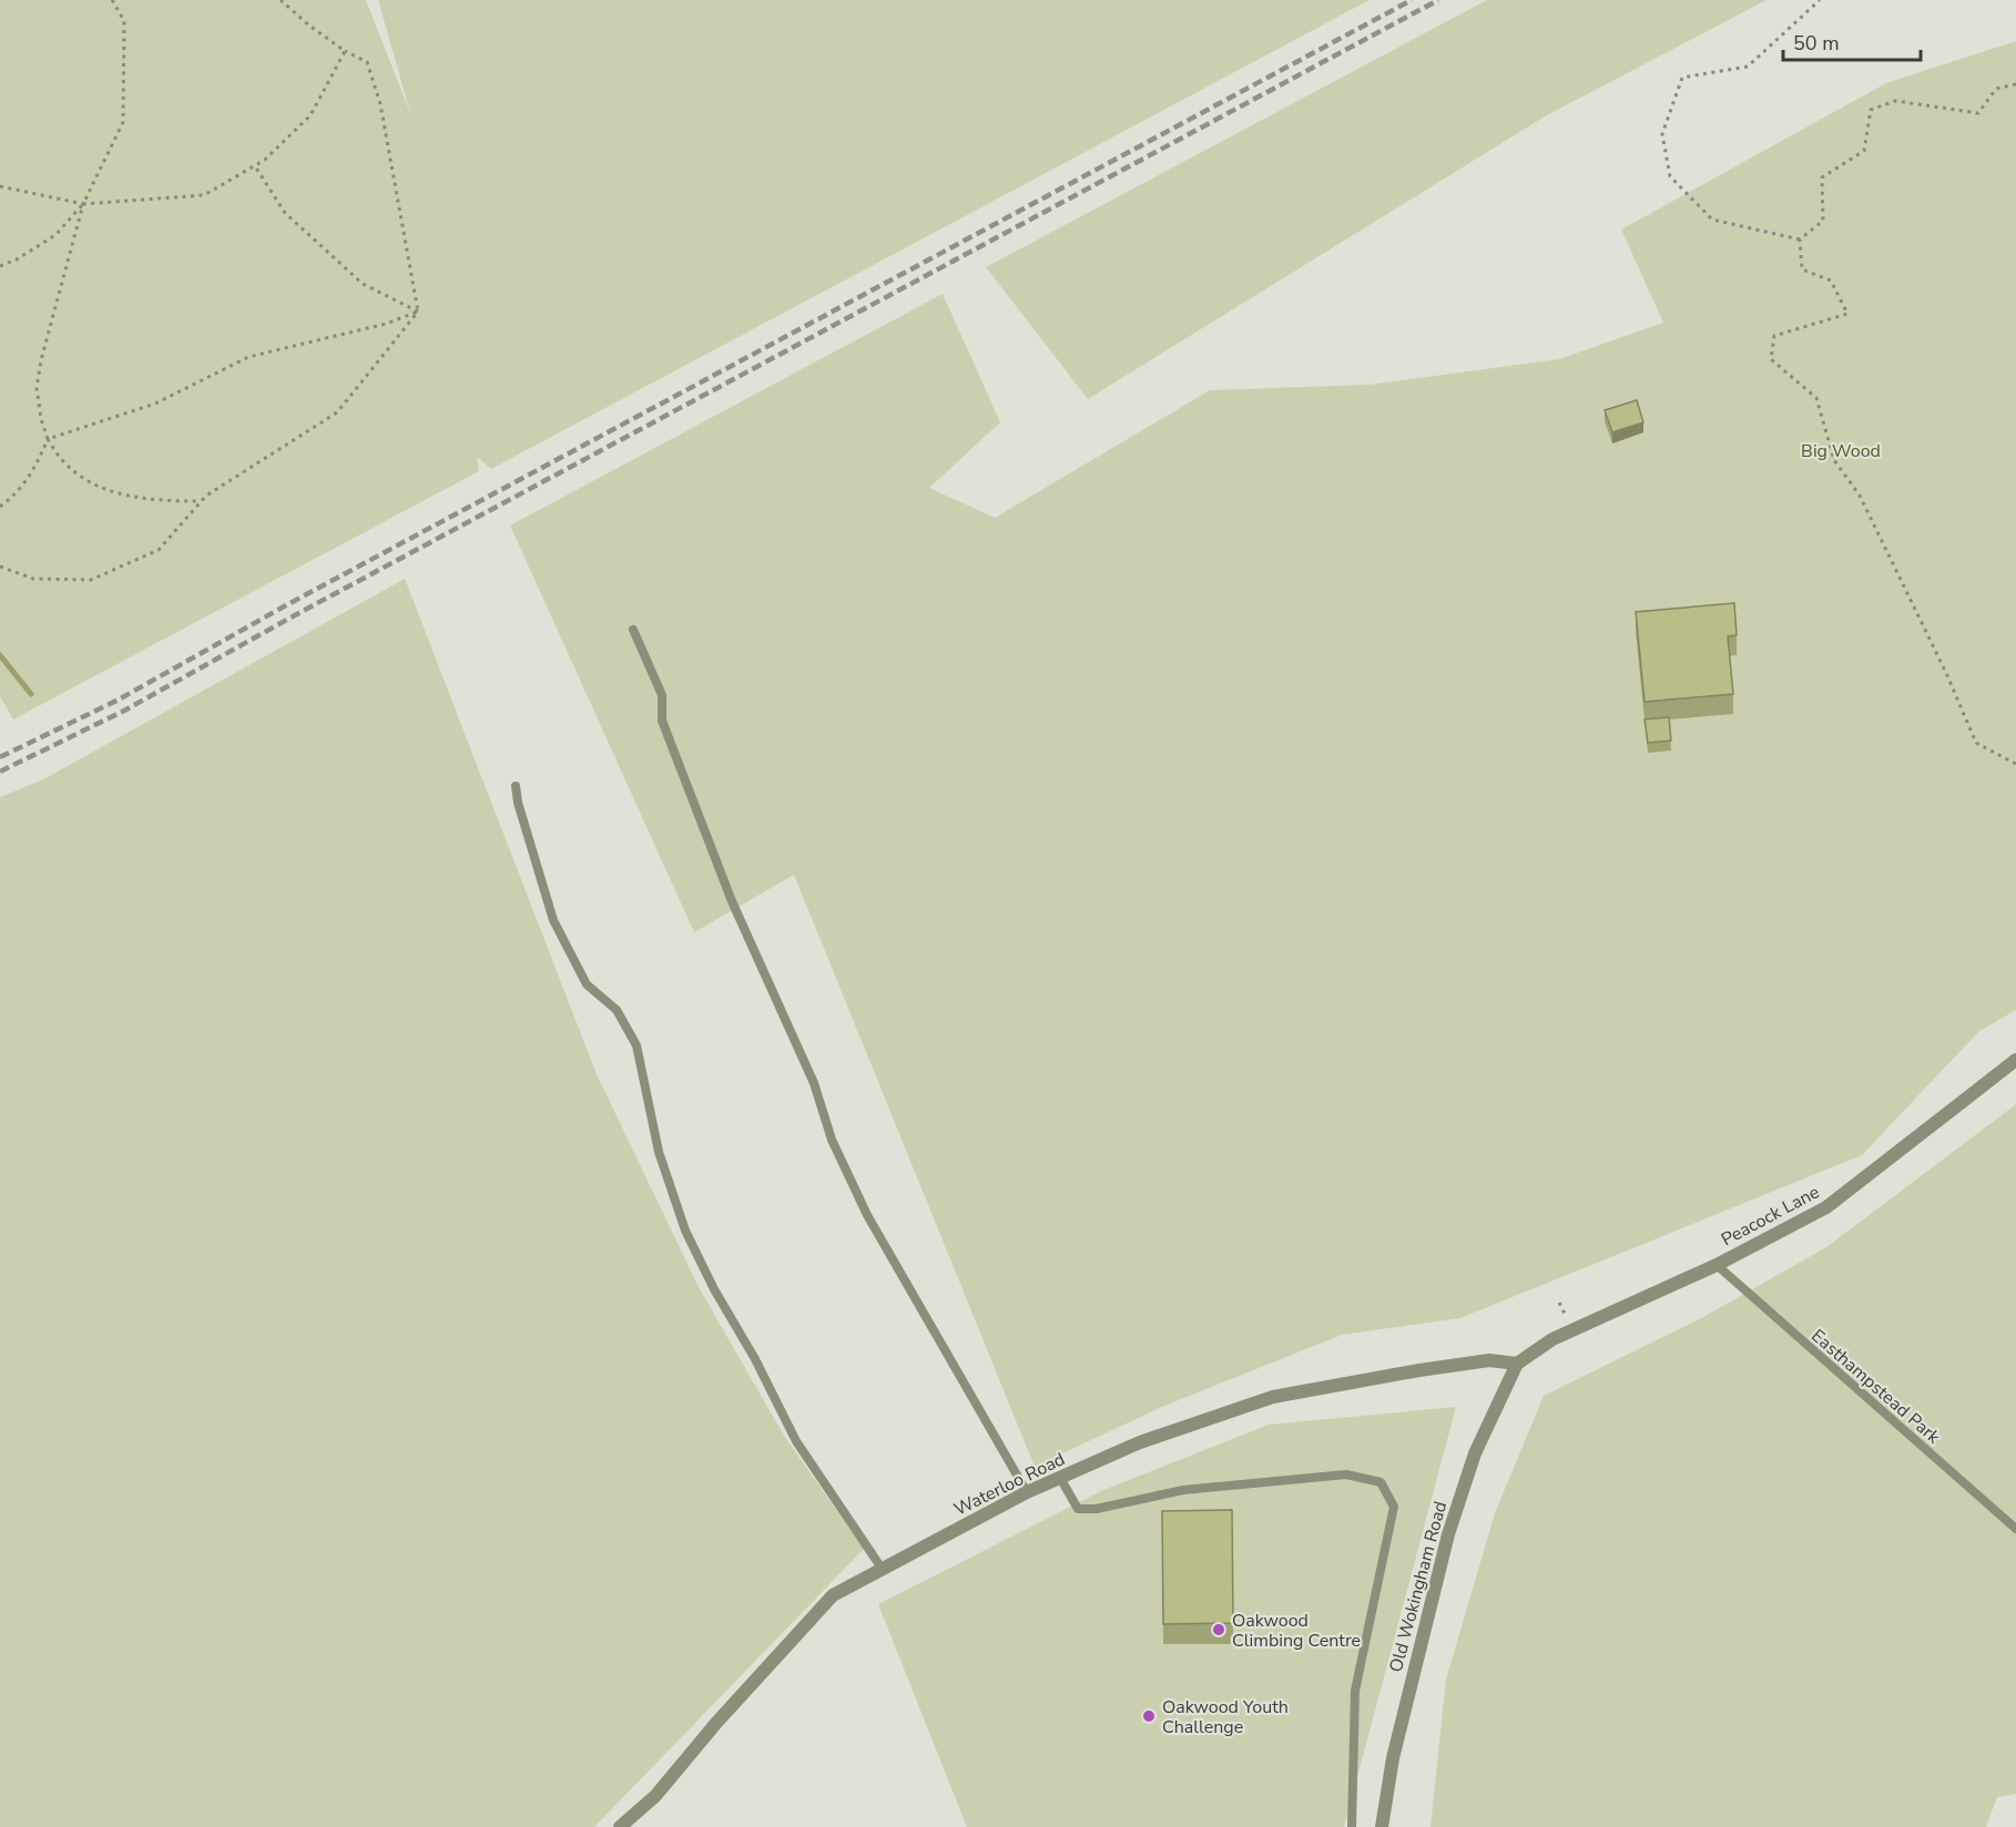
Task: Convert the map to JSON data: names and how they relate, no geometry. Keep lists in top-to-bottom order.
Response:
{
  "streets": {
    "street": ["Peacock Lane", "Waterloo Road", "Old Wokingham Road"],
    "lane": ["Easthampstead Park"]
  },
  "crossings": [
    ["Peacock Lane", "Easthampstead Park"],
    ["Peacock Lane", "Waterloo Road"],
    ["Peacock Lane", "Old Wokingham Road"],
    ["Waterloo Road", "Old Wokingham Road"]
  ],
  "parks": ["Big Wood"],
  "places": ["Oakwood Climbing Centre", "Oakwood Youth Challenge"],
  "scale_bar": "50 m"
}
